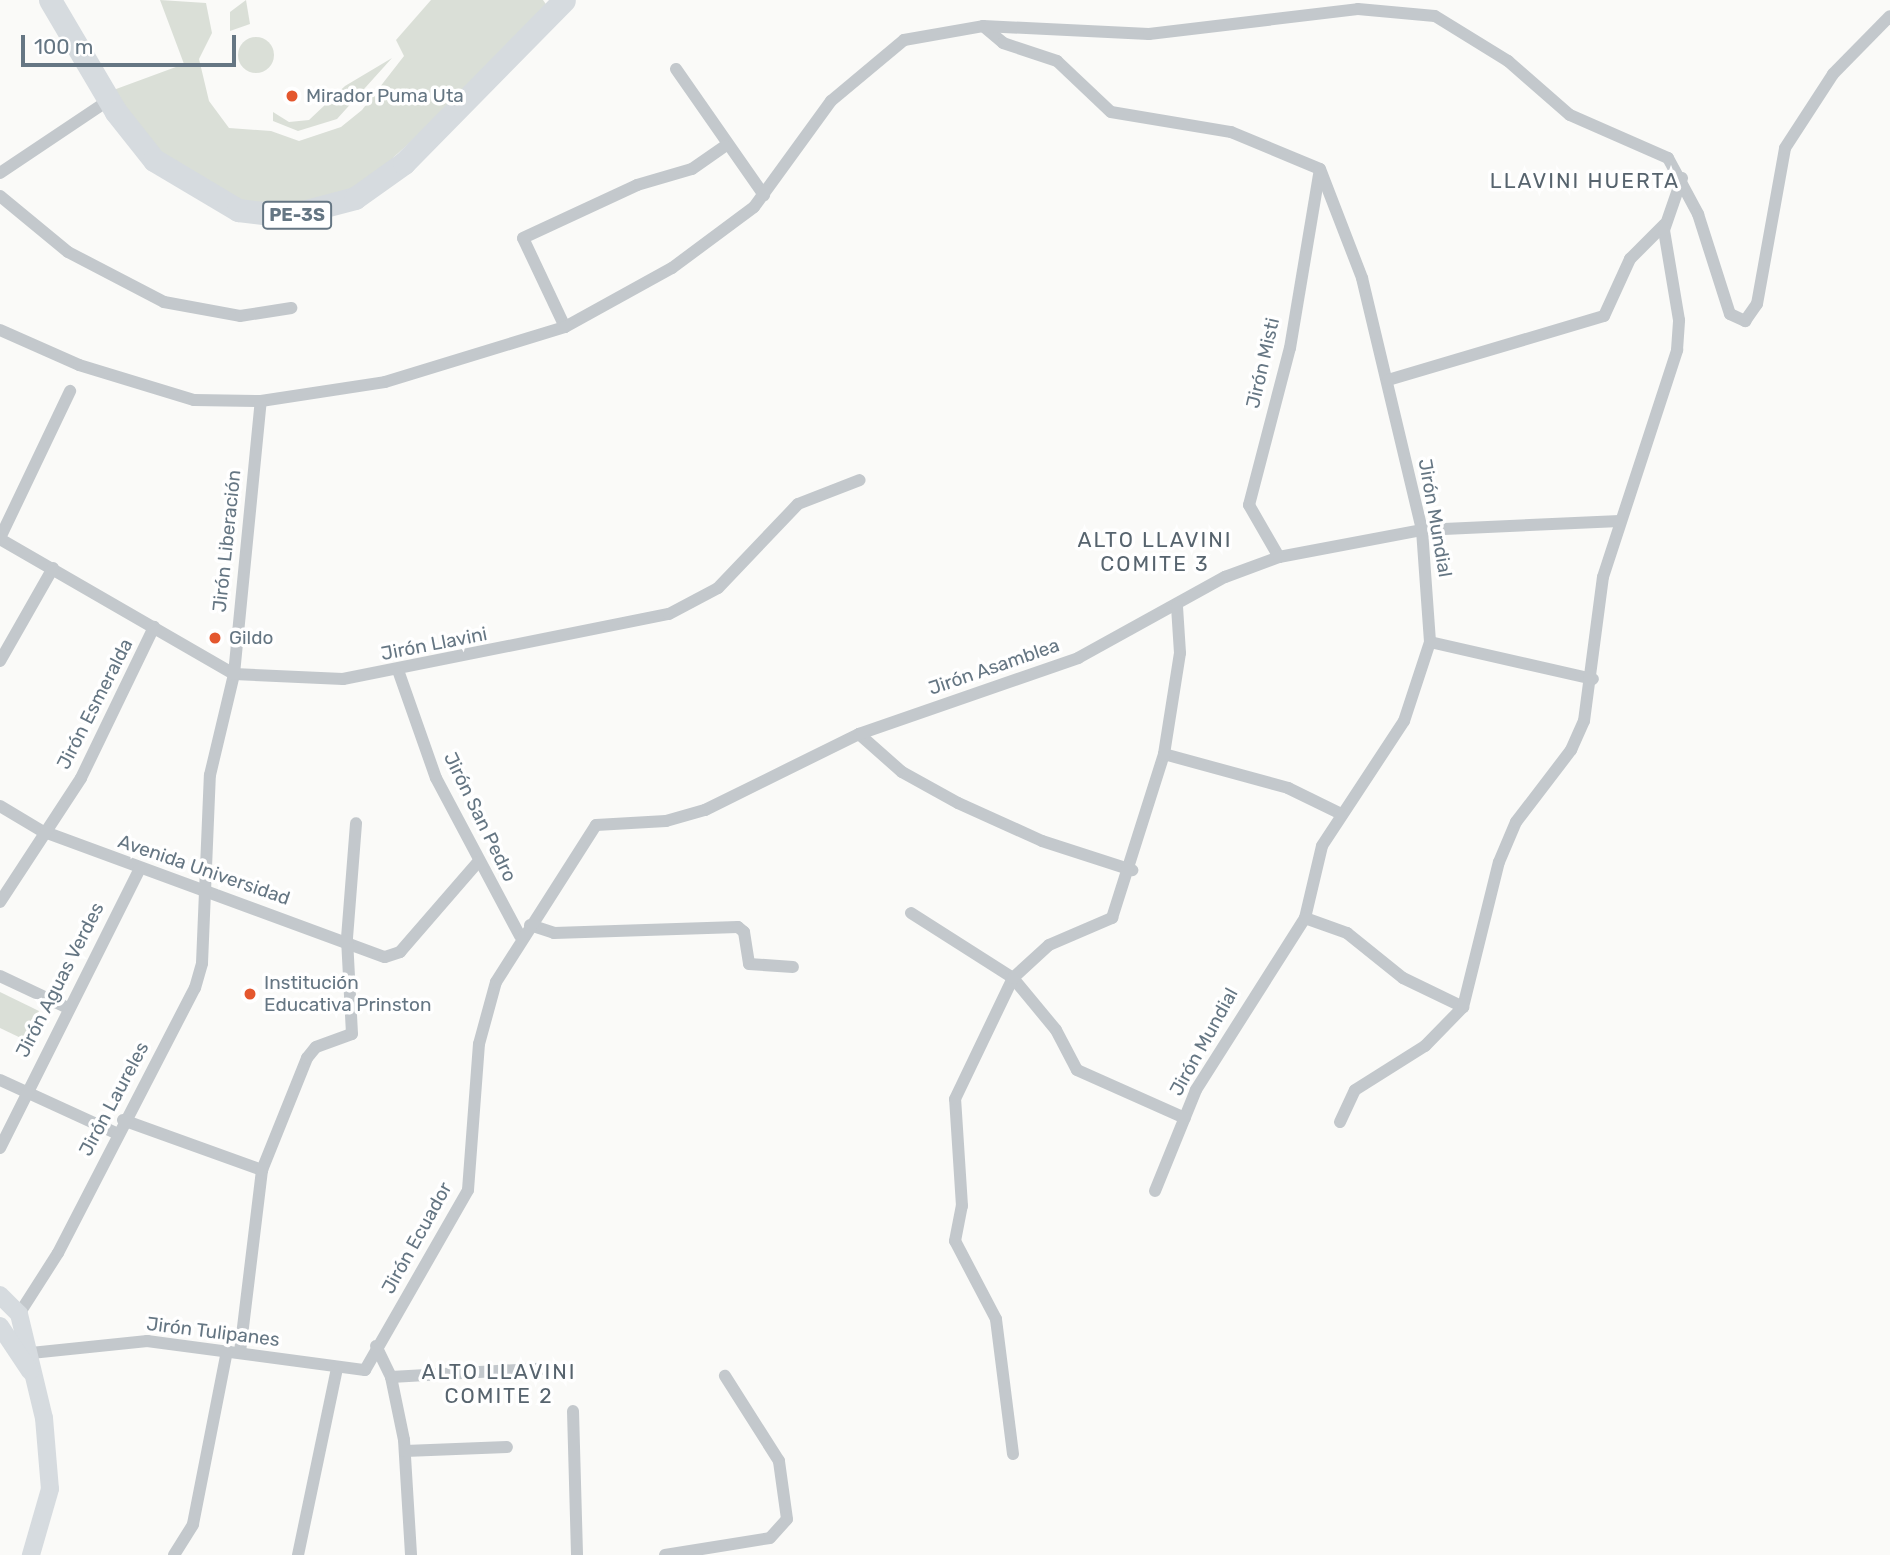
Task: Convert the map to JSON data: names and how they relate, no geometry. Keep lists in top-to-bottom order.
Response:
{
  "streets": {
    "highway": ["PE-3S"],
    "street": [
      "Jirón Misti",
      "Jirón Mundial",
      "Jirón Liberación",
      "Jirón Llavini",
      "Jirón Asamblea",
      "Jirón Esmeralda",
      "Jirón San Pedro",
      "Avenida Universidad",
      "Jirón Aguas Verdes",
      "Jirón Laureles",
      "Jirón Ecuador",
      "Jirón Tulipanes"
    ]
  },
  "crossings": [
    ["Jirón Misti", "Jirón Mundial"],
    ["Jirón Misti", "Jirón Asamblea"],
    ["Jirón Mundial", "Jirón Asamblea"],
    ["Jirón Liberación", "Jirón Llavini"],
    ["Jirón Liberación", "Avenida Universidad"],
    ["Jirón Liberación", "Jirón Laureles"],
    ["Jirón Llavini", "Jirón Esmeralda"],
    ["Jirón Llavini", "Jirón San Pedro"],
    ["Jirón Asamblea", "Jirón Ecuador"],
    ["Jirón Esmeralda", "Avenida Universidad"],
    ["Jirón San Pedro", "Avenida Universidad"],
    ["Jirón San Pedro", "Jirón Ecuador"],
    ["Avenida Universidad", "Jirón Aguas Verdes"],
    ["Avenida Universidad", "Jirón Laureles"],
    ["Jirón Ecuador", "Jirón Tulipanes"]
  ],
  "districts": ["LLAVINI HUERTA", "ALTO LLAVINI COMITE 3", "ALTO LLAVINI COMITE 2"],
  "places": ["Mirador Puma Uta", "Gildo", "Institución Educativa Prinston"],
  "scale_bar": "100 m"
}
